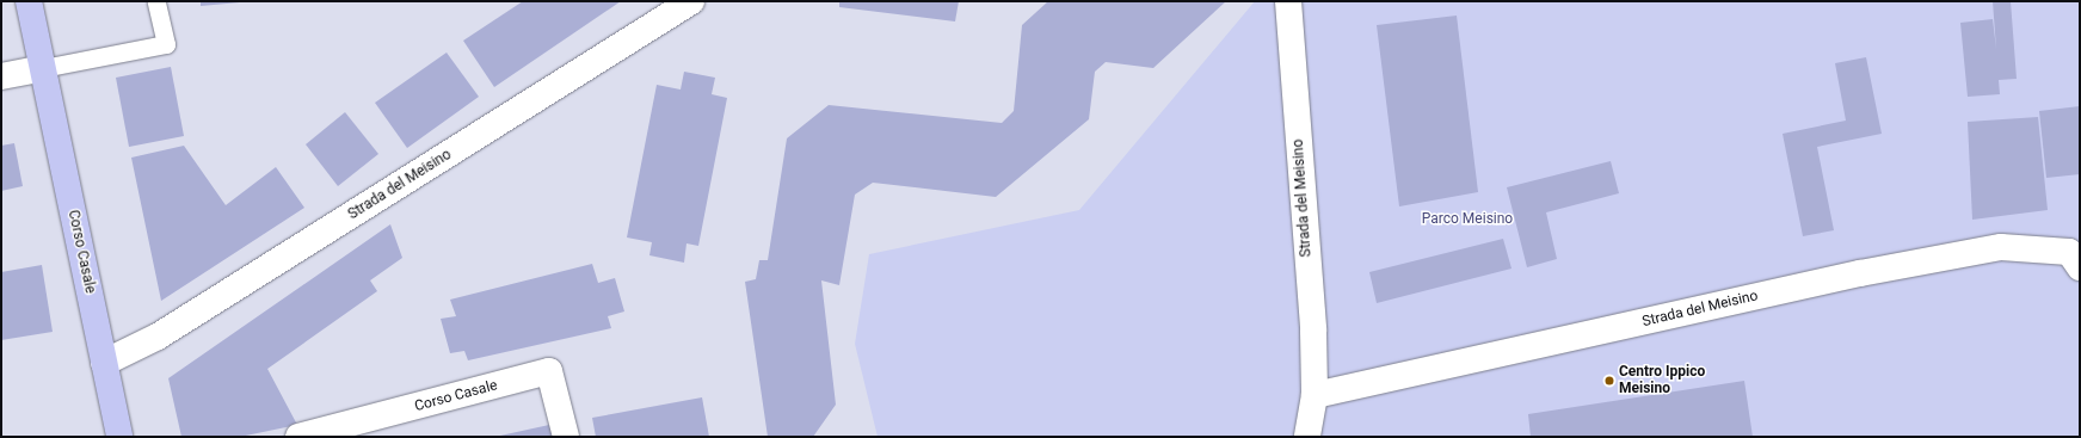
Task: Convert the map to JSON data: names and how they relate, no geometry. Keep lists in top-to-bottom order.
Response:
{
  "streets": {
    "main road": ["Corso Casale"],
    "street": ["Strada del Meisino"]
  },
  "crossings": [
    ["Strada del Meisino", "Corso Casale"]
  ],
  "parks": ["Parco Meisino"],
  "places": ["Centro Ippico Meisino"]
}
